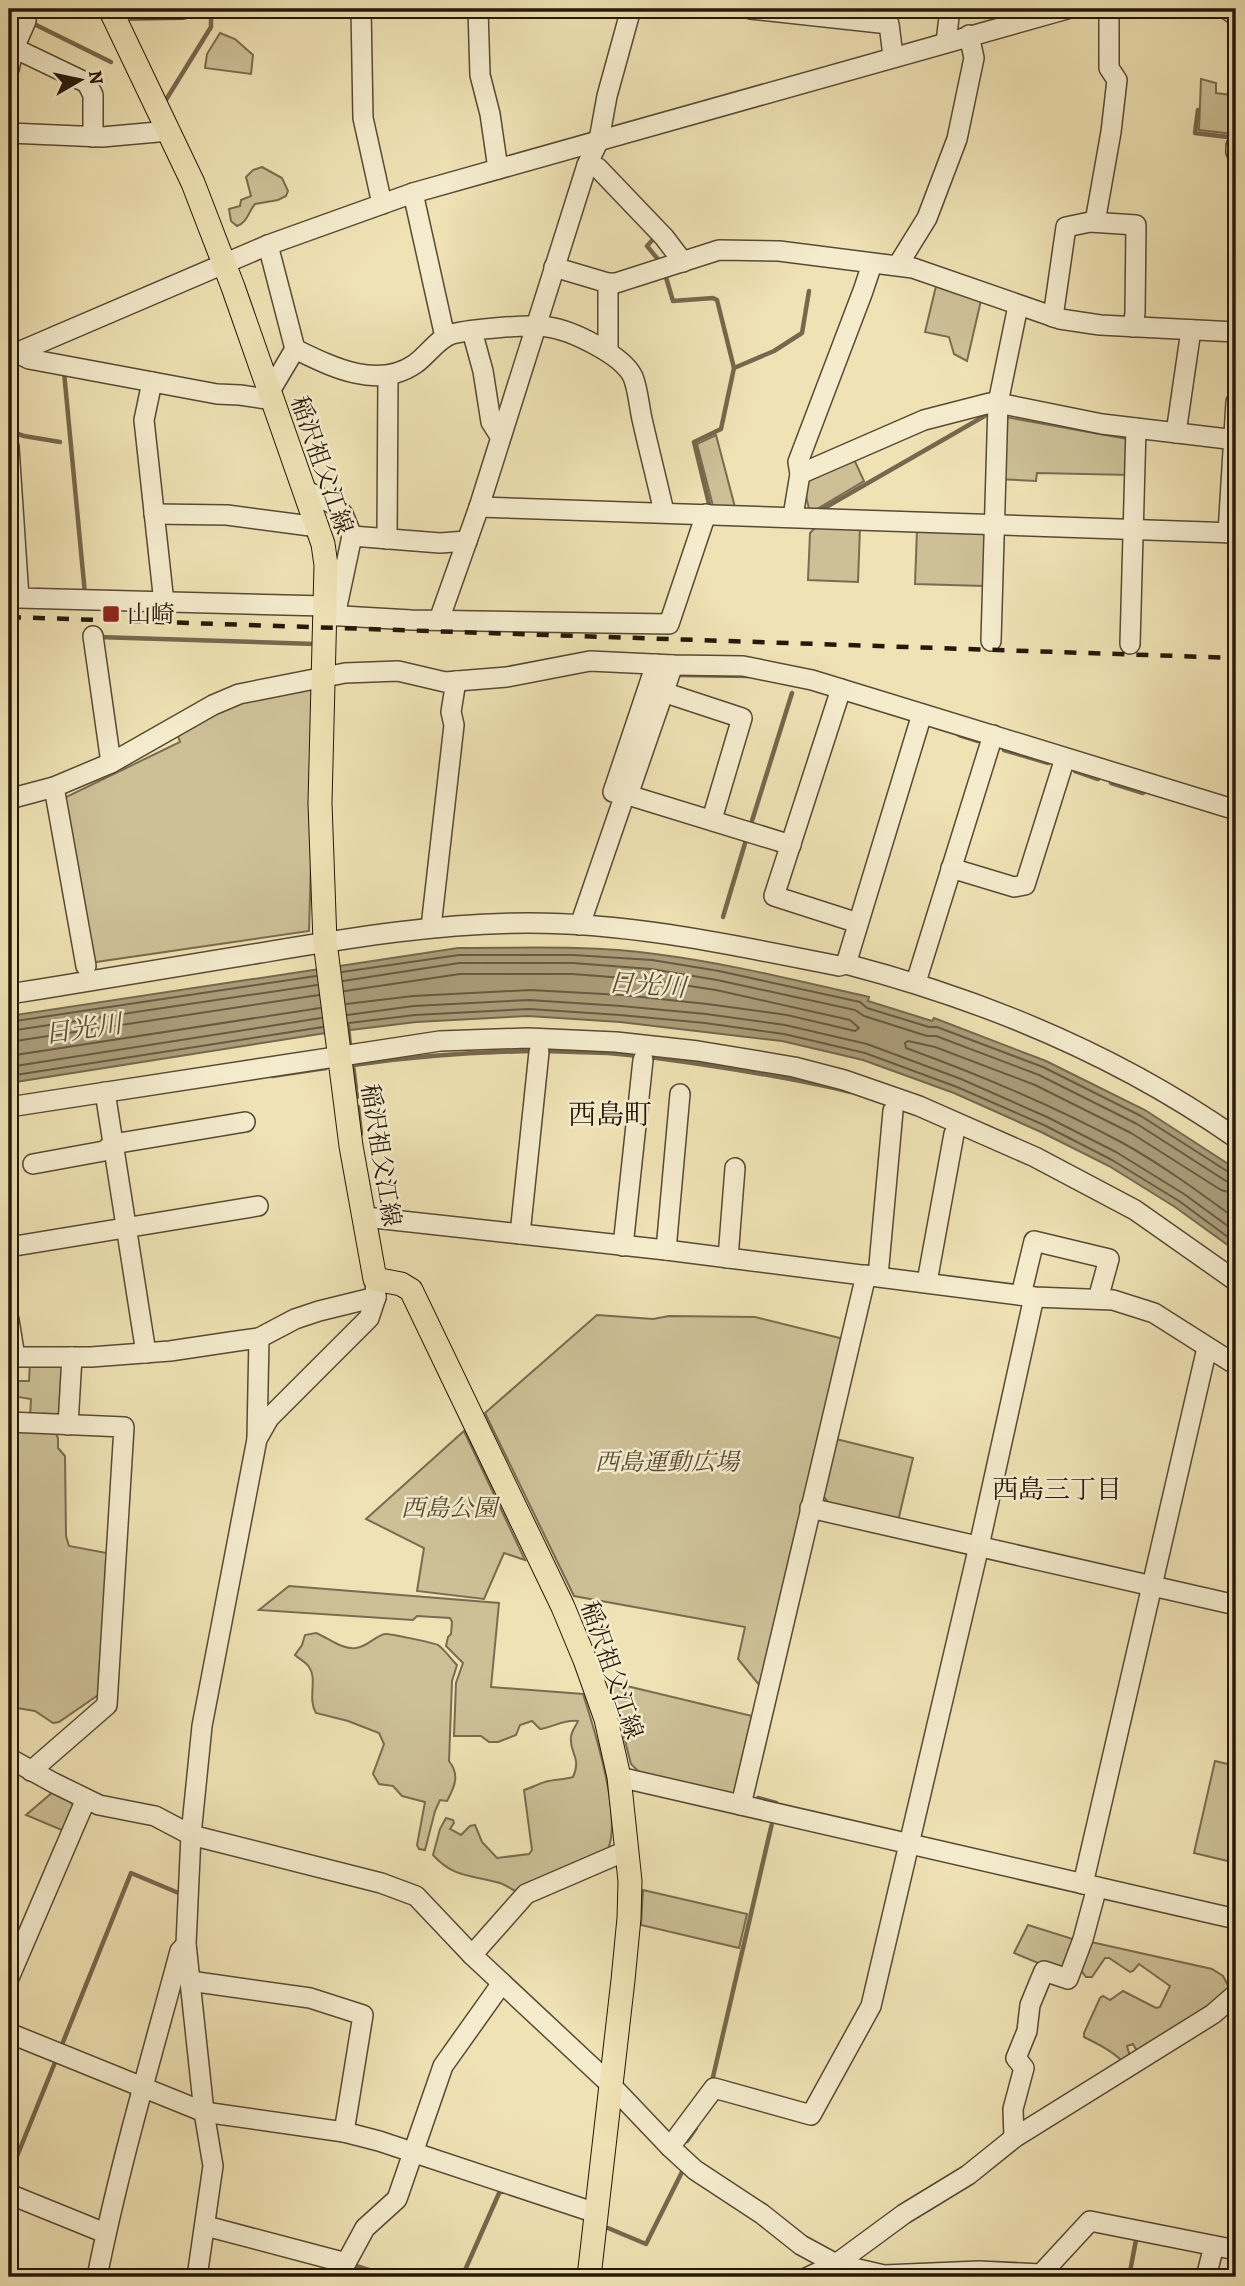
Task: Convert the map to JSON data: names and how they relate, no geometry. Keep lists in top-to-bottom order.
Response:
{
  "streets": {
    "main road": ["稲沢祖父江線"]
  },
  "districts": ["西島町", "西島三丁目"],
  "water": ["日光川"],
  "parks": ["西島運動広場", "西島公園"],
  "places": {
    "transit": ["山崎"]
  },
  "north": "right"
}
